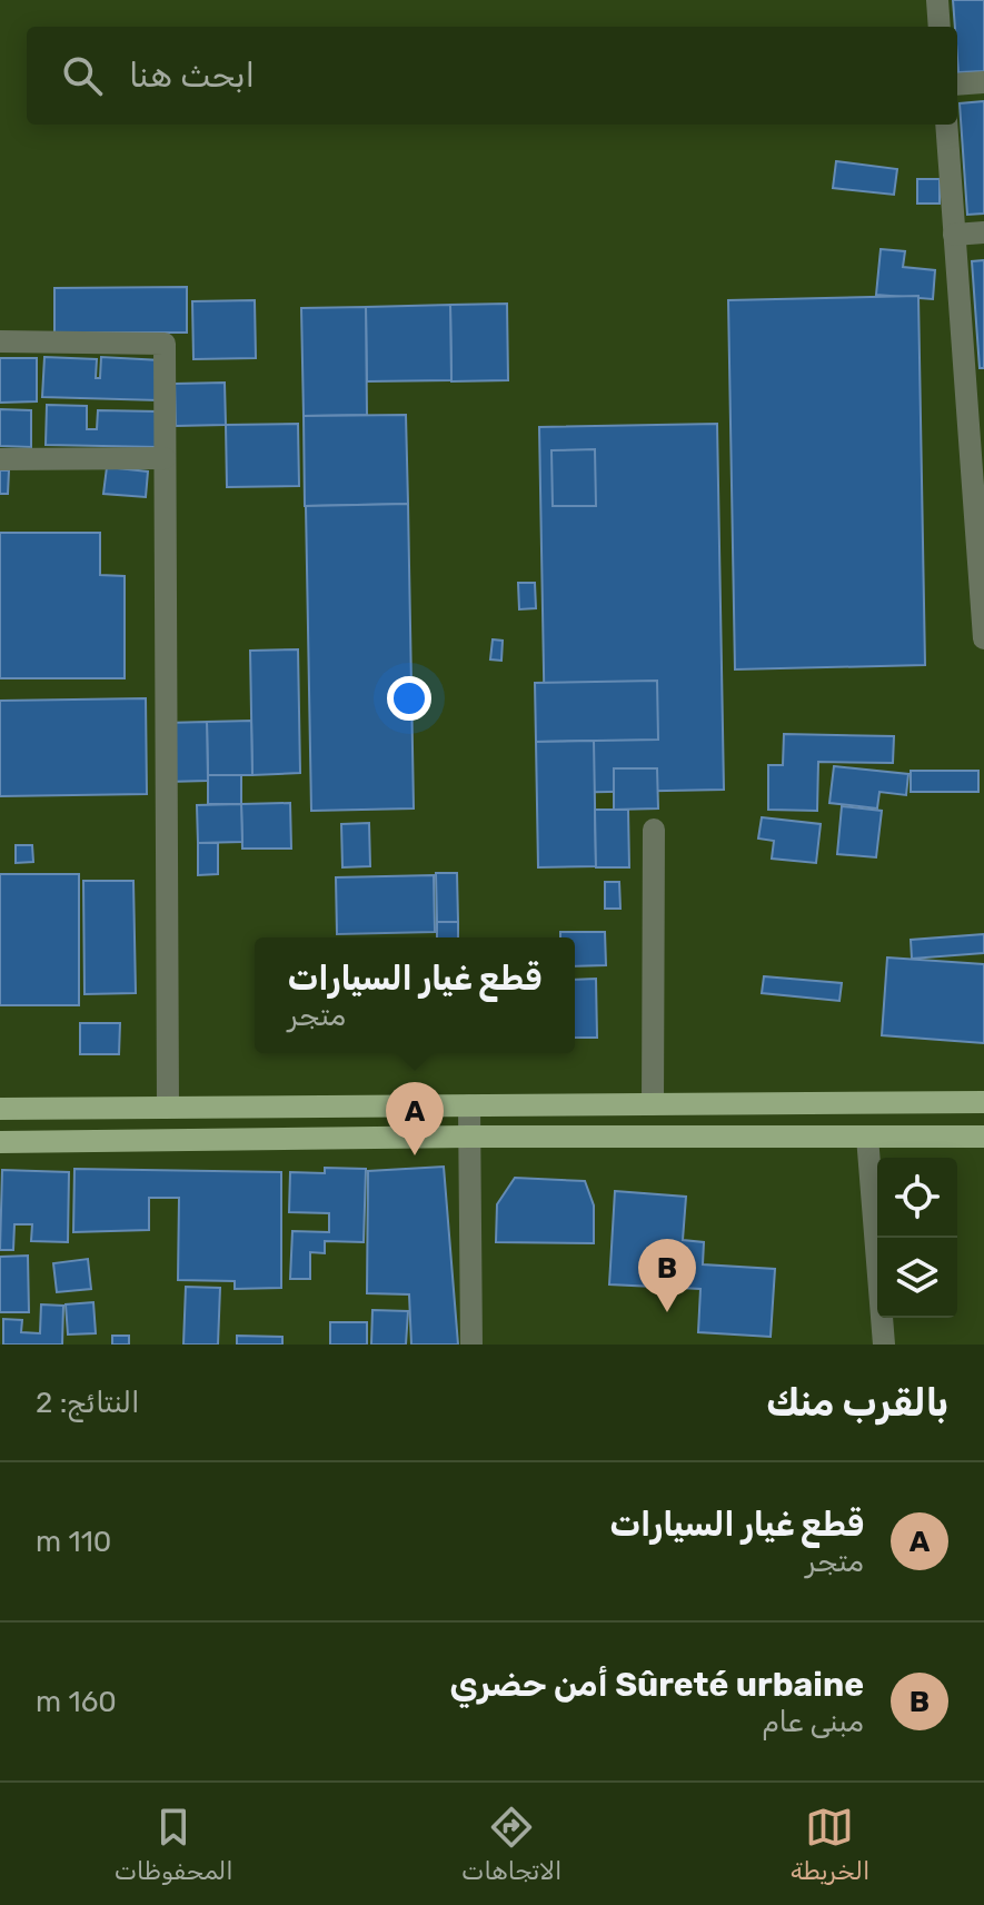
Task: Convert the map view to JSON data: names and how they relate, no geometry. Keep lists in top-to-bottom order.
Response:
{
  "page": {
    "search": "ابحث هنا",
    "popup": ["قطع غيار السيارات", "متجر"],
    "pins": ["A", "B"],
    "heading": ["بالقرب منك", "النتائج: 2"],
    "list": [
      {
        "mark": "A",
        "name": "قطع غيار السيارات",
        "note": "متجر",
        "value": "110 m"
      },
      {
        "mark": "B",
        "name": "Sûreté urbaine أمن حضري",
        "note": "مبنى عام",
        "value": "160 m"
      }
    ],
    "nav": ["الخريطة", "الاتجاهات", "المحفوظات"]
  }
}
